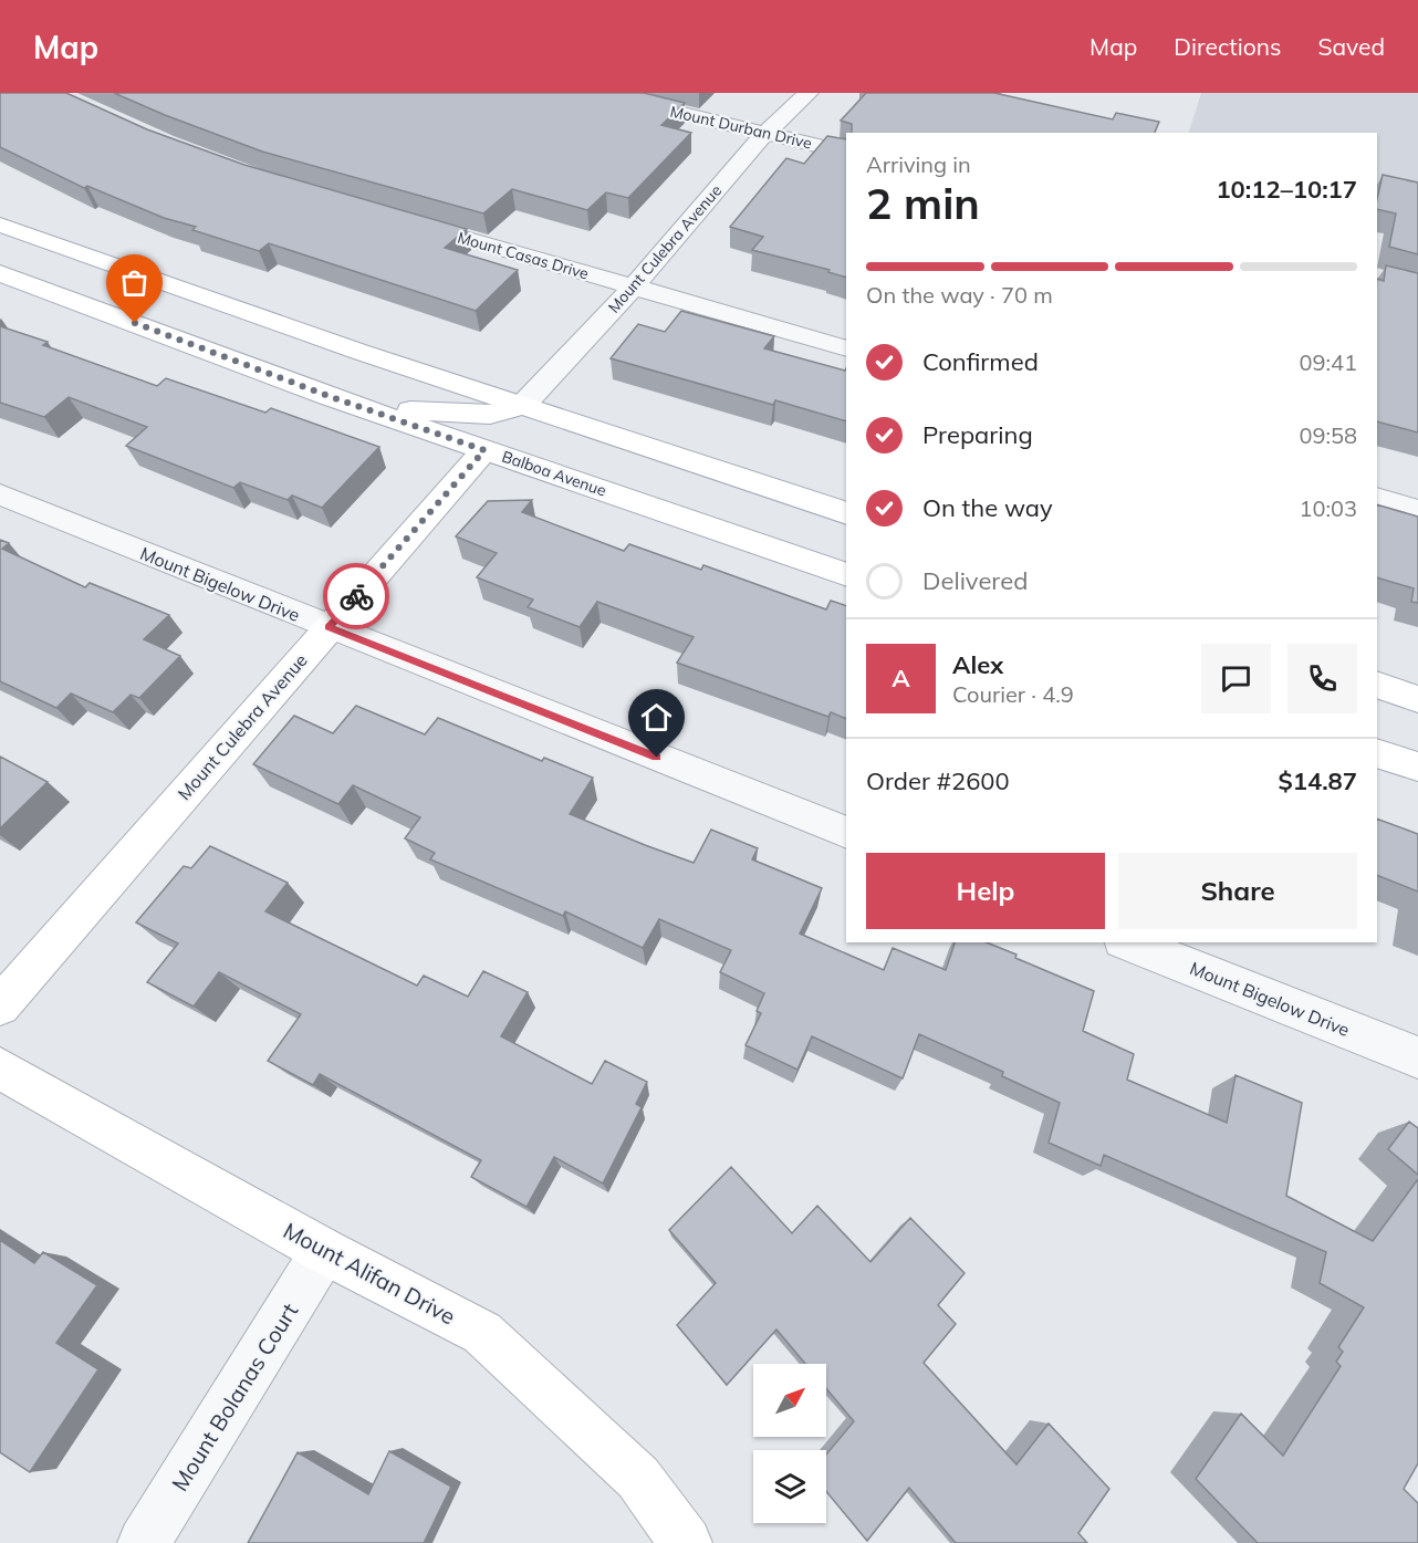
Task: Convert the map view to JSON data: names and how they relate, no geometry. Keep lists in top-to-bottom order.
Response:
{
  "streets": {
    "main road": ["Mount Culebra Avenue", "Balboa Avenue", "Mount Alifan Drive"],
    "street": [
      "Mount Durban Drive",
      "Mount Casas Drive",
      "Mount Bigelow Drive",
      "Mount Bolanas Court"
    ]
  },
  "crossings": [
    ["Mount Durban Drive", "Mount Culebra Avenue"],
    ["Mount Culebra Avenue", "Mount Casas Drive"],
    ["Mount Culebra Avenue", "Balboa Avenue"],
    ["Mount Culebra Avenue", "Mount Bigelow Drive"],
    ["Mount Alifan Drive", "Mount Bolanas Court"]
  ],
  "north": "top right",
  "page": {
    "header": "Map",
    "nav": ["Map", "Directions", "Saved"],
    "heading": ["2 min", "Arriving in", "10:12–10:17"],
    "panel": [
      "Alex",
      "Courier · 4.9",
      "Order #2600",
      "$14.87"
    ],
    "bar": "On the way · 70 m",
    "list": [
      ["Confirmed", "09:41"],
      ["Preparing", "09:58"],
      ["On the way", "10:03"],
      "Delivered"
    ],
    "round": "A",
    "buttons": ["Help", "Share"]
  }
}
